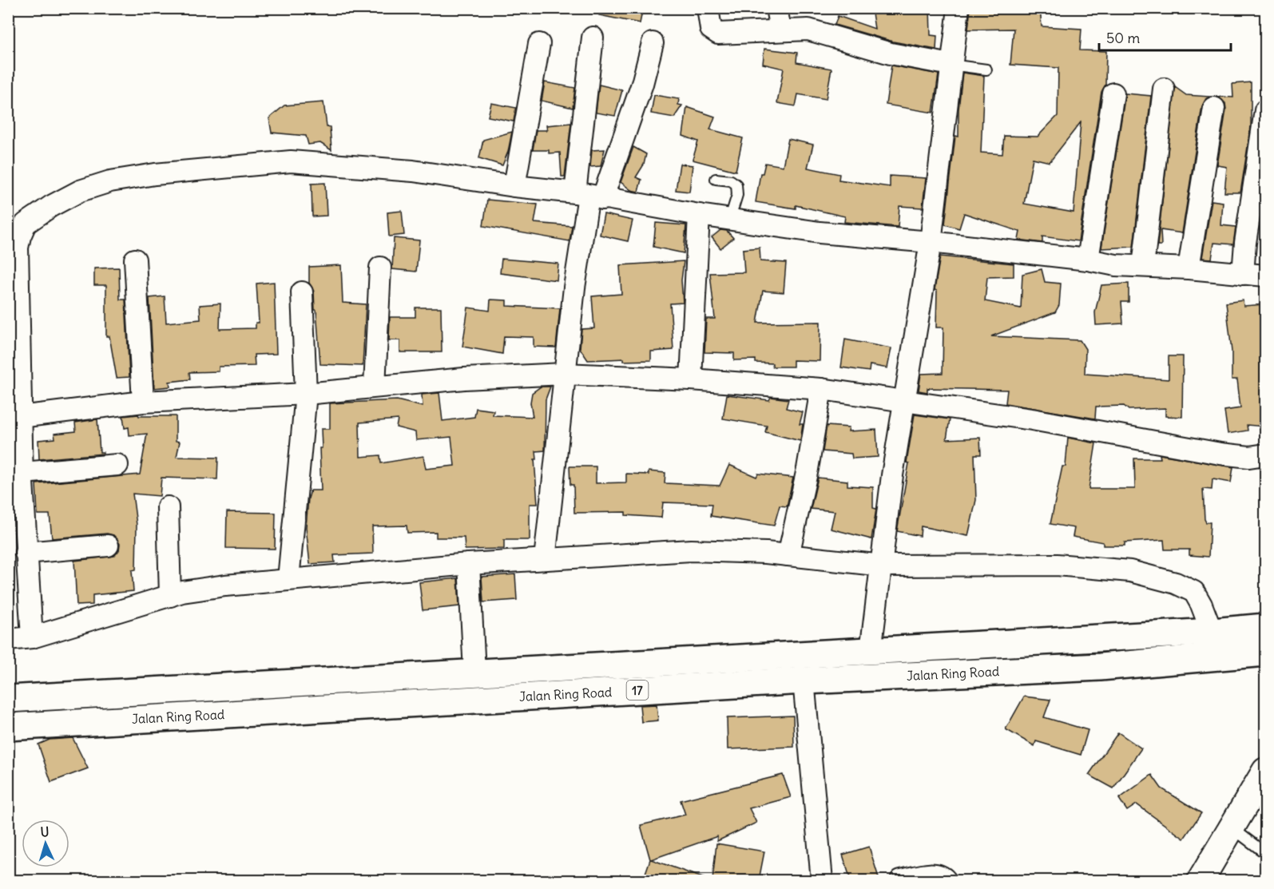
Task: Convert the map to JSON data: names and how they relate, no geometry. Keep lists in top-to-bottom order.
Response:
{
  "streets": {
    "highway": ["Jalan Ring Road", "17"]
  },
  "scale_bar": "50 m",
  "north": "top"
}
